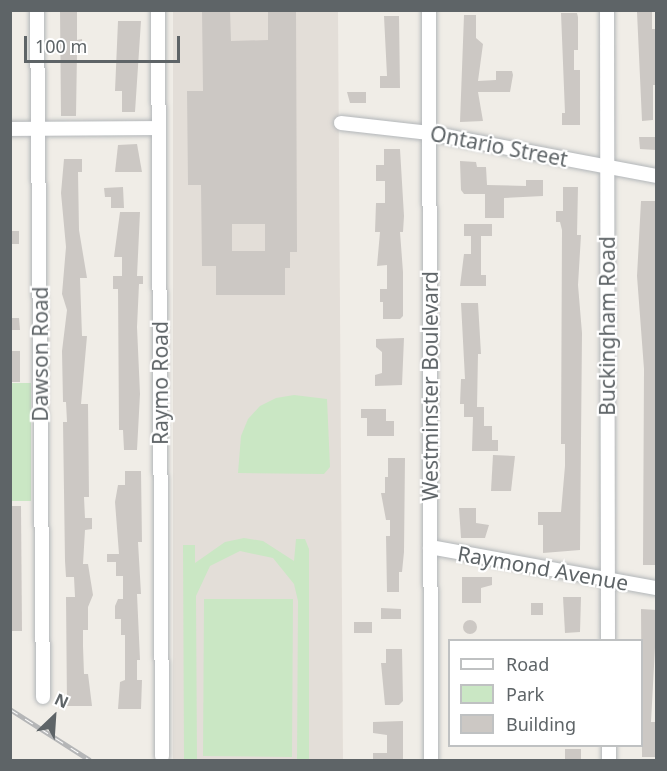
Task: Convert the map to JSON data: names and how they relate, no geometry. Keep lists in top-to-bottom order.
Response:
{
  "streets": {
    "street": [
      "Ontario Street",
      "Buckingham Road",
      "Dawson Road",
      "Raymo Road",
      "Westminster Boulevard",
      "Raymond Avenue"
    ]
  },
  "crossings": [
    ["Ontario Street", "Buckingham Road"],
    ["Ontario Street", "Westminster Boulevard"],
    ["Buckingham Road", "Raymond Avenue"],
    ["Westminster Boulevard", "Raymond Avenue"]
  ],
  "legend": ["Road", "Park", "Building"],
  "scale_bar": "100 m",
  "north": "top right"
}
